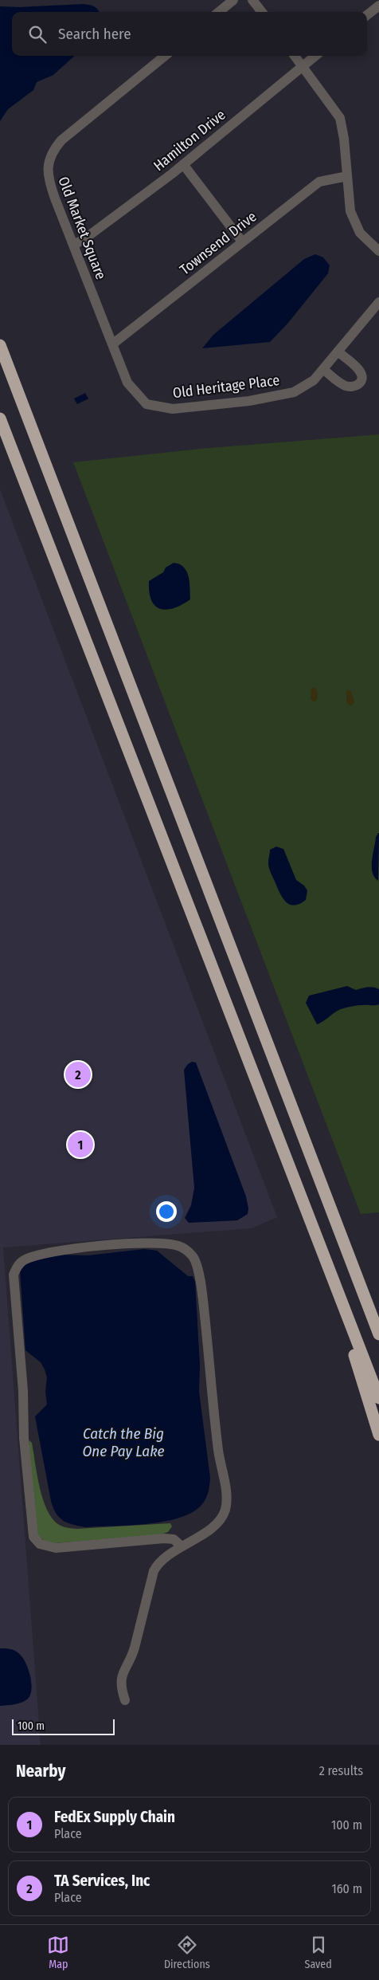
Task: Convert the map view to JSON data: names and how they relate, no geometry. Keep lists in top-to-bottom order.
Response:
{
  "streets": {
    "street": [
      "Hamilton Drive",
      "Old Market Square",
      "Townsend Drive",
      "Old Heritage Place"
    ]
  },
  "crossings": [
    ["Hamilton Drive", "Old Market Square"],
    ["Old Market Square", "Townsend Drive"],
    ["Old Market Square", "Old Heritage Place"],
    ["Townsend Drive", "Old Heritage Place"]
  ],
  "water": ["Catch the Big One Pay Lake"],
  "scale_bar": "100 m",
  "page": {
    "search": "Search here",
    "pins": ["2", "1"],
    "scale": "100 m",
    "heading": ["Nearby", "2 results"],
    "list": [
      {
        "mark": "1",
        "name": "FedEx Supply Chain",
        "note": "Place",
        "value": "100 m"
      },
      {
        "mark": "2",
        "name": "TA Services, Inc",
        "note": "Place",
        "value": "160 m"
      }
    ],
    "nav": ["Map", "Directions", "Saved"]
  }
}
